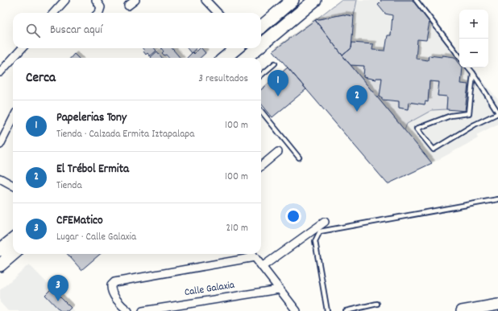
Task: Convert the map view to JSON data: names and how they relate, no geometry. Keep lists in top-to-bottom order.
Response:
{
  "streets": {
    "street": ["Calle Galaxia"]
  },
  "page": {
    "map_buttons": ["+", "−"],
    "search": "Buscar aquí",
    "heading": ["Cerca", "3 resultados"],
    "pins": ["1", "2", "3"],
    "list": [
      {
        "mark": "1",
        "name": "Papelerias Tony",
        "note": "Tienda · Calzada Ermita Iztapalapa",
        "value": "100 m"
      },
      {
        "mark": "2",
        "name": "El Trébol Ermita",
        "note": "Tienda",
        "value": "100 m"
      },
      {
        "mark": "3",
        "name": "CFEMatico",
        "note": "Lugar · Calle Galaxia",
        "value": "210 m"
      }
    ]
  }
}
